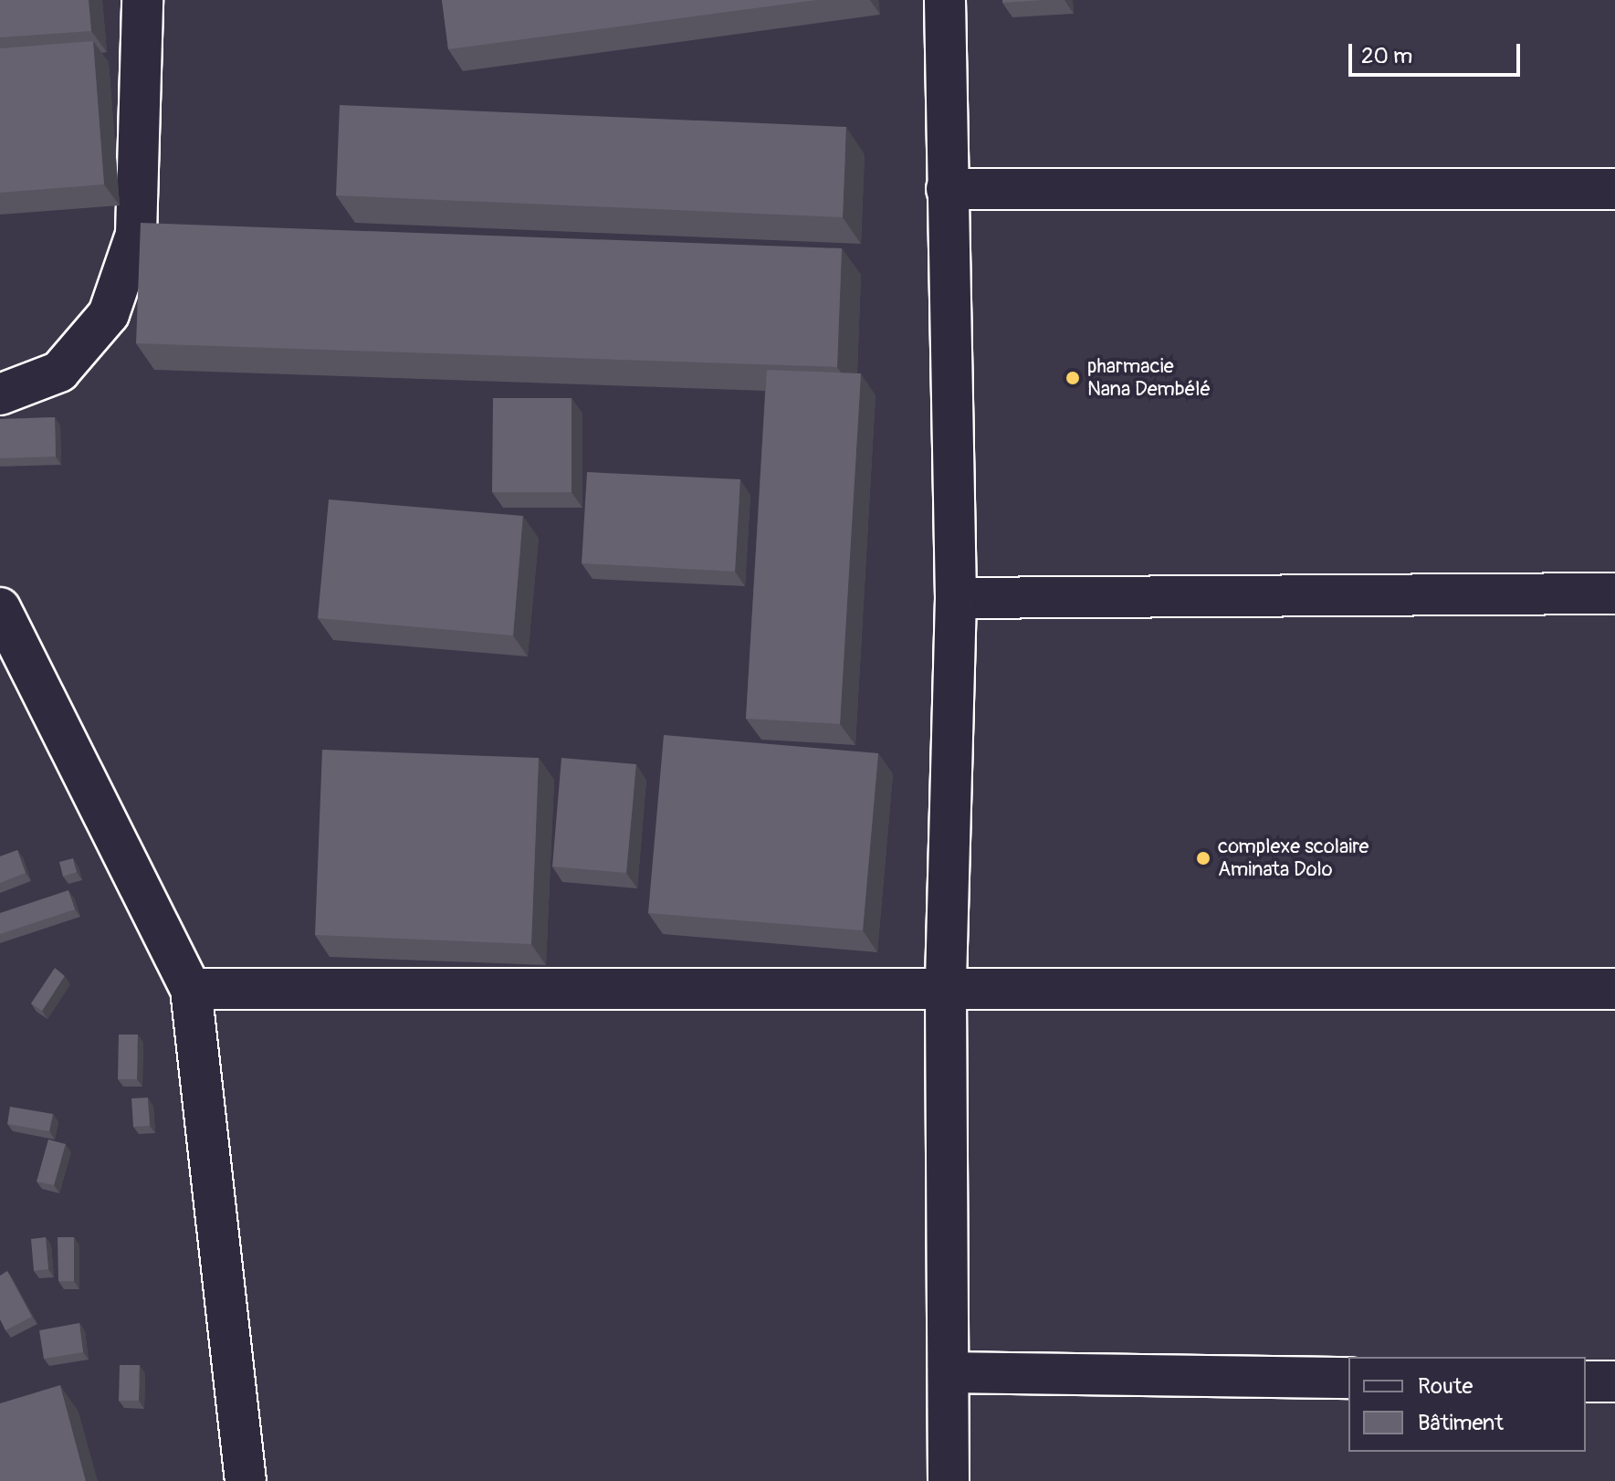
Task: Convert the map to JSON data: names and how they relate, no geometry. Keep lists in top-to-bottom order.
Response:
{
  "places": ["pharmacie Nana Dembélé", "complexe scolaire Aminata Dolo"],
  "legend": ["Route", "Bâtiment"],
  "scale_bar": "20 m"
}
